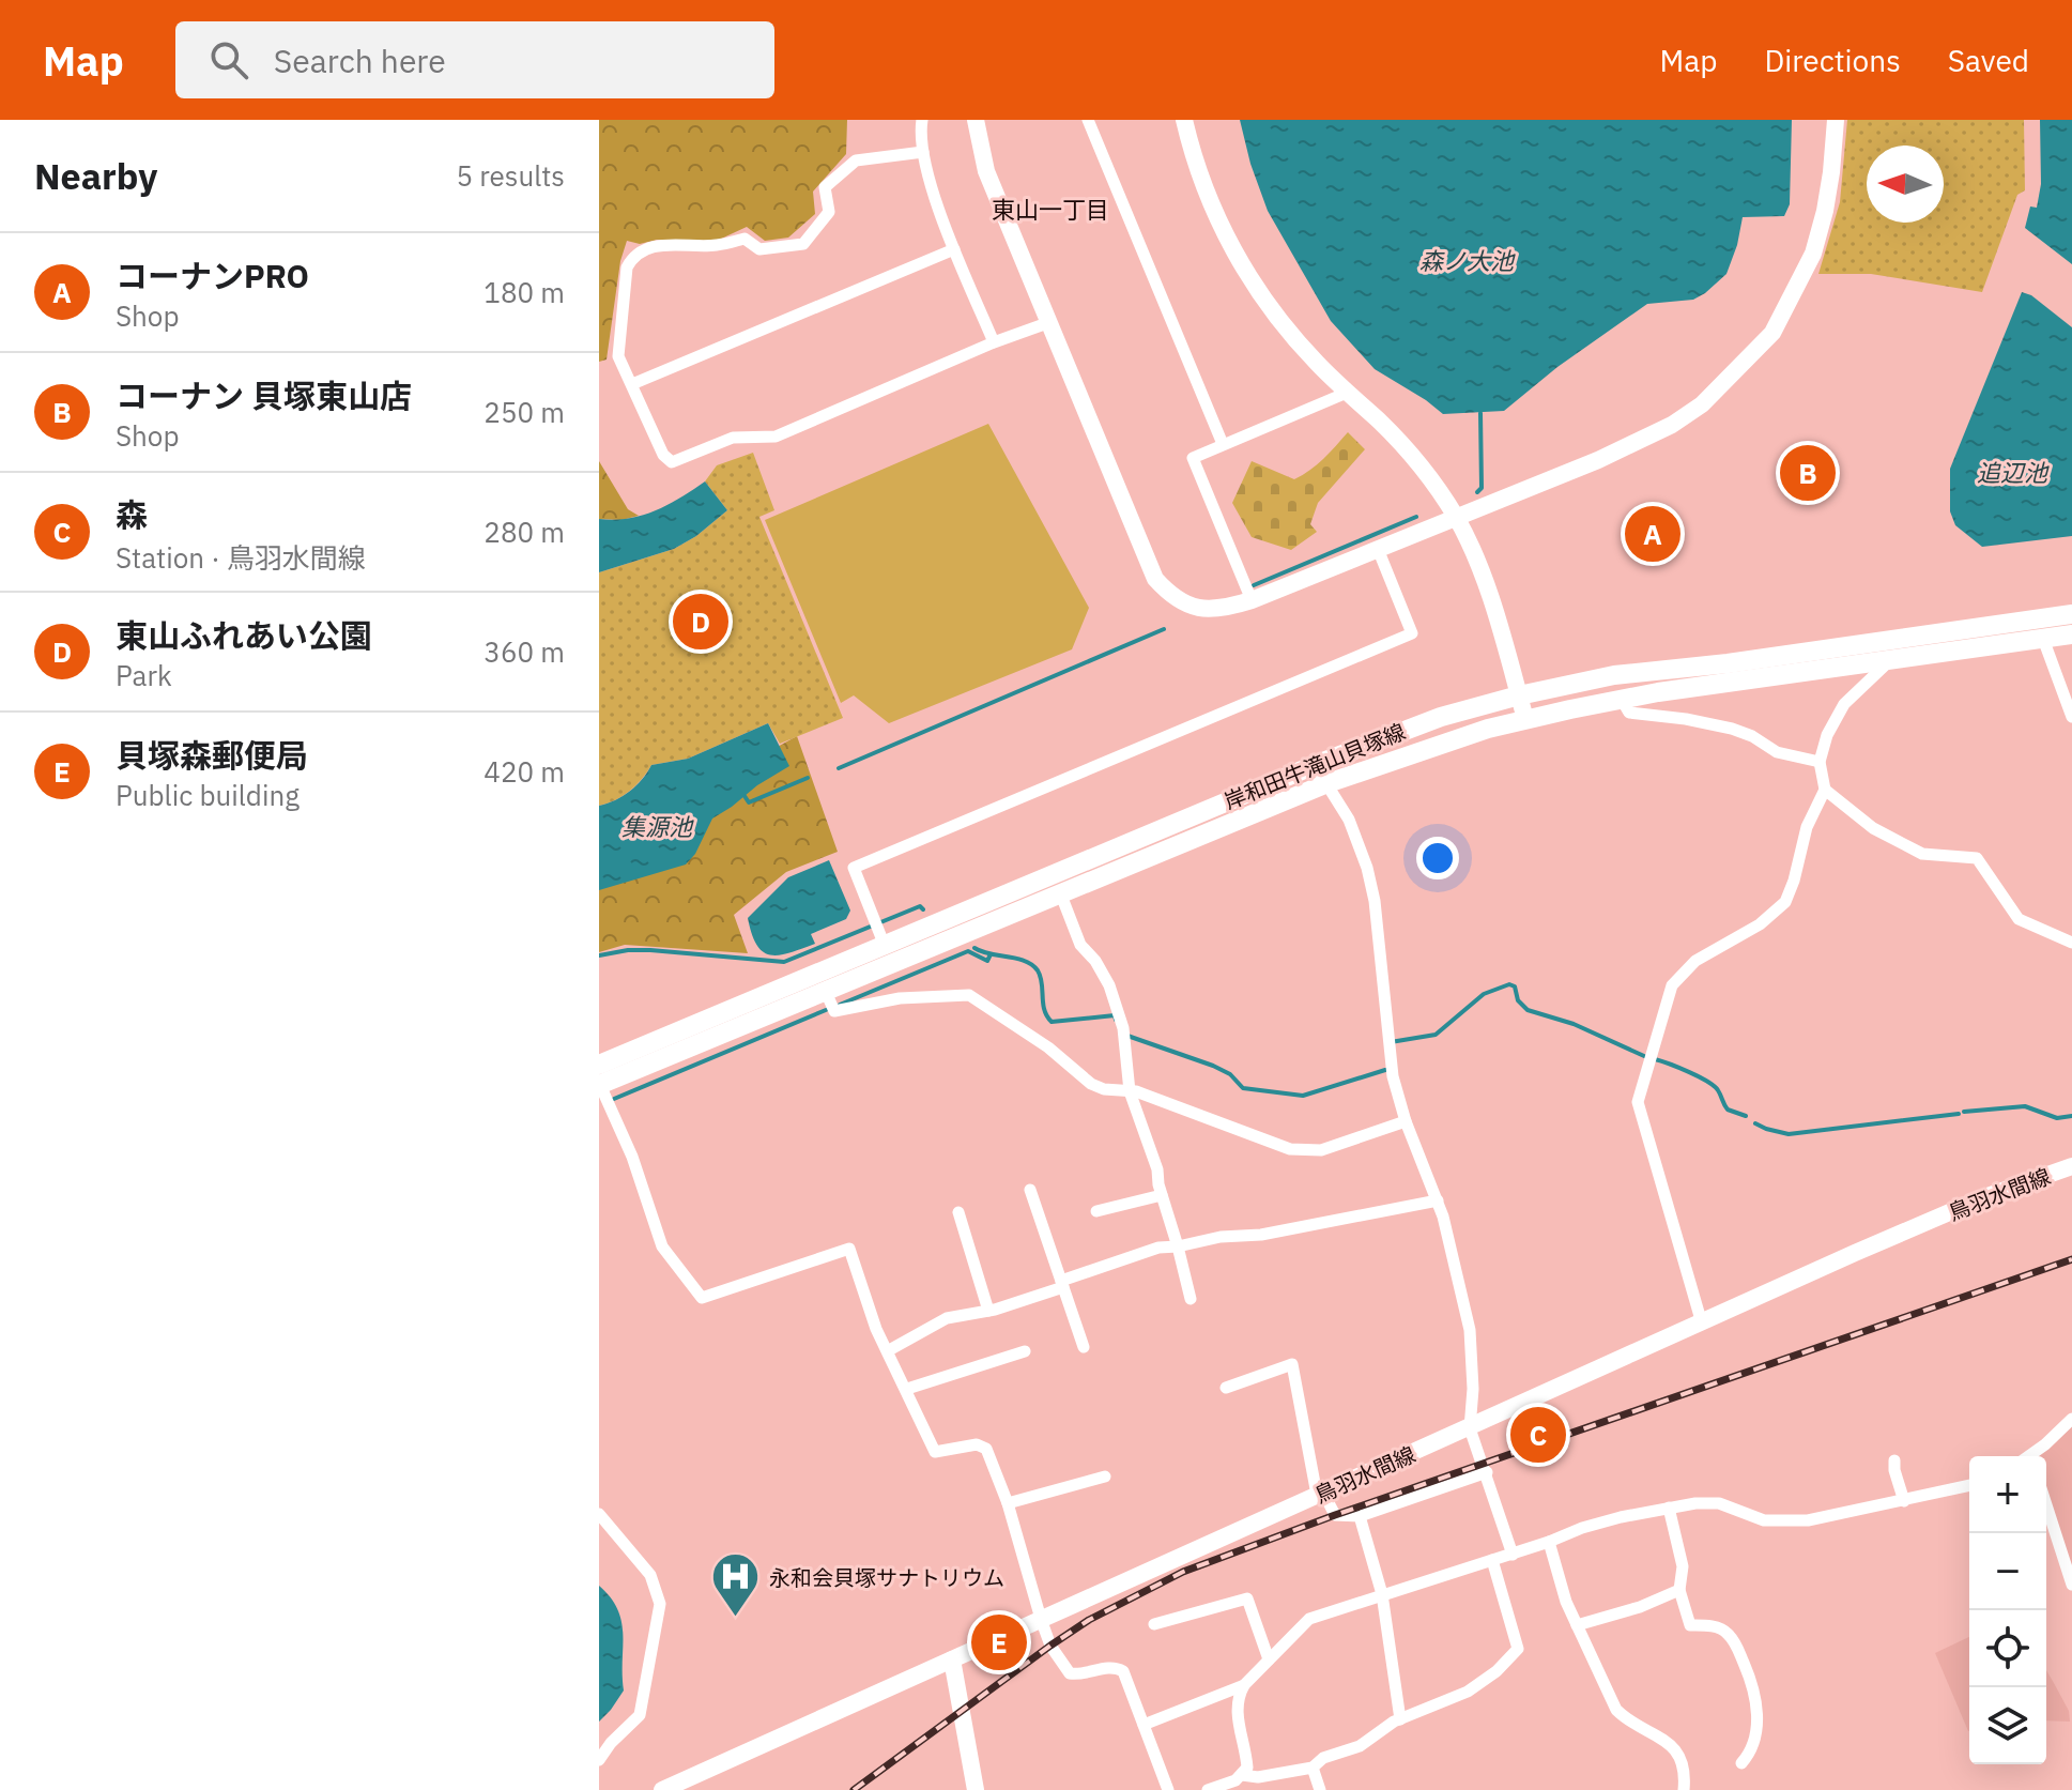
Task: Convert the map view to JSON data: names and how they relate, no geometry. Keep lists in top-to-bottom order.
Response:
{
  "streets": {
    "main road": ["岸和田牛滝山貝塚線"],
    "street": ["鳥羽水間線"]
  },
  "districts": ["東山一丁目"],
  "water": ["森ノ大池", "追辺池", "集源池"],
  "places": {
    "hospital": ["永和会貝塚サナトリウム"]
  },
  "north": "left",
  "page": {
    "header": "Map",
    "search": "Search here",
    "nav": ["Map", "Directions", "Saved"],
    "heading": ["Nearby", "5 results"],
    "list": [
      {
        "mark": "A",
        "name": "コーナンPRO",
        "note": "Shop",
        "value": "180 m"
      },
      {
        "mark": "B",
        "name": "コーナン 貝塚東山店",
        "note": "Shop",
        "value": "250 m"
      },
      {
        "mark": "C",
        "name": "森",
        "note": "Station · 鳥羽水間線",
        "value": "280 m"
      },
      {
        "mark": "D",
        "name": "東山ふれあい公園",
        "note": "Park",
        "value": "360 m"
      },
      {
        "mark": "E",
        "name": "貝塚森郵便局",
        "note": "Public building",
        "value": "420 m"
      }
    ],
    "pins": [
      "B",
      "A",
      "D",
      "C",
      "E"
    ],
    "map_buttons": ["+", "−"]
  }
}
